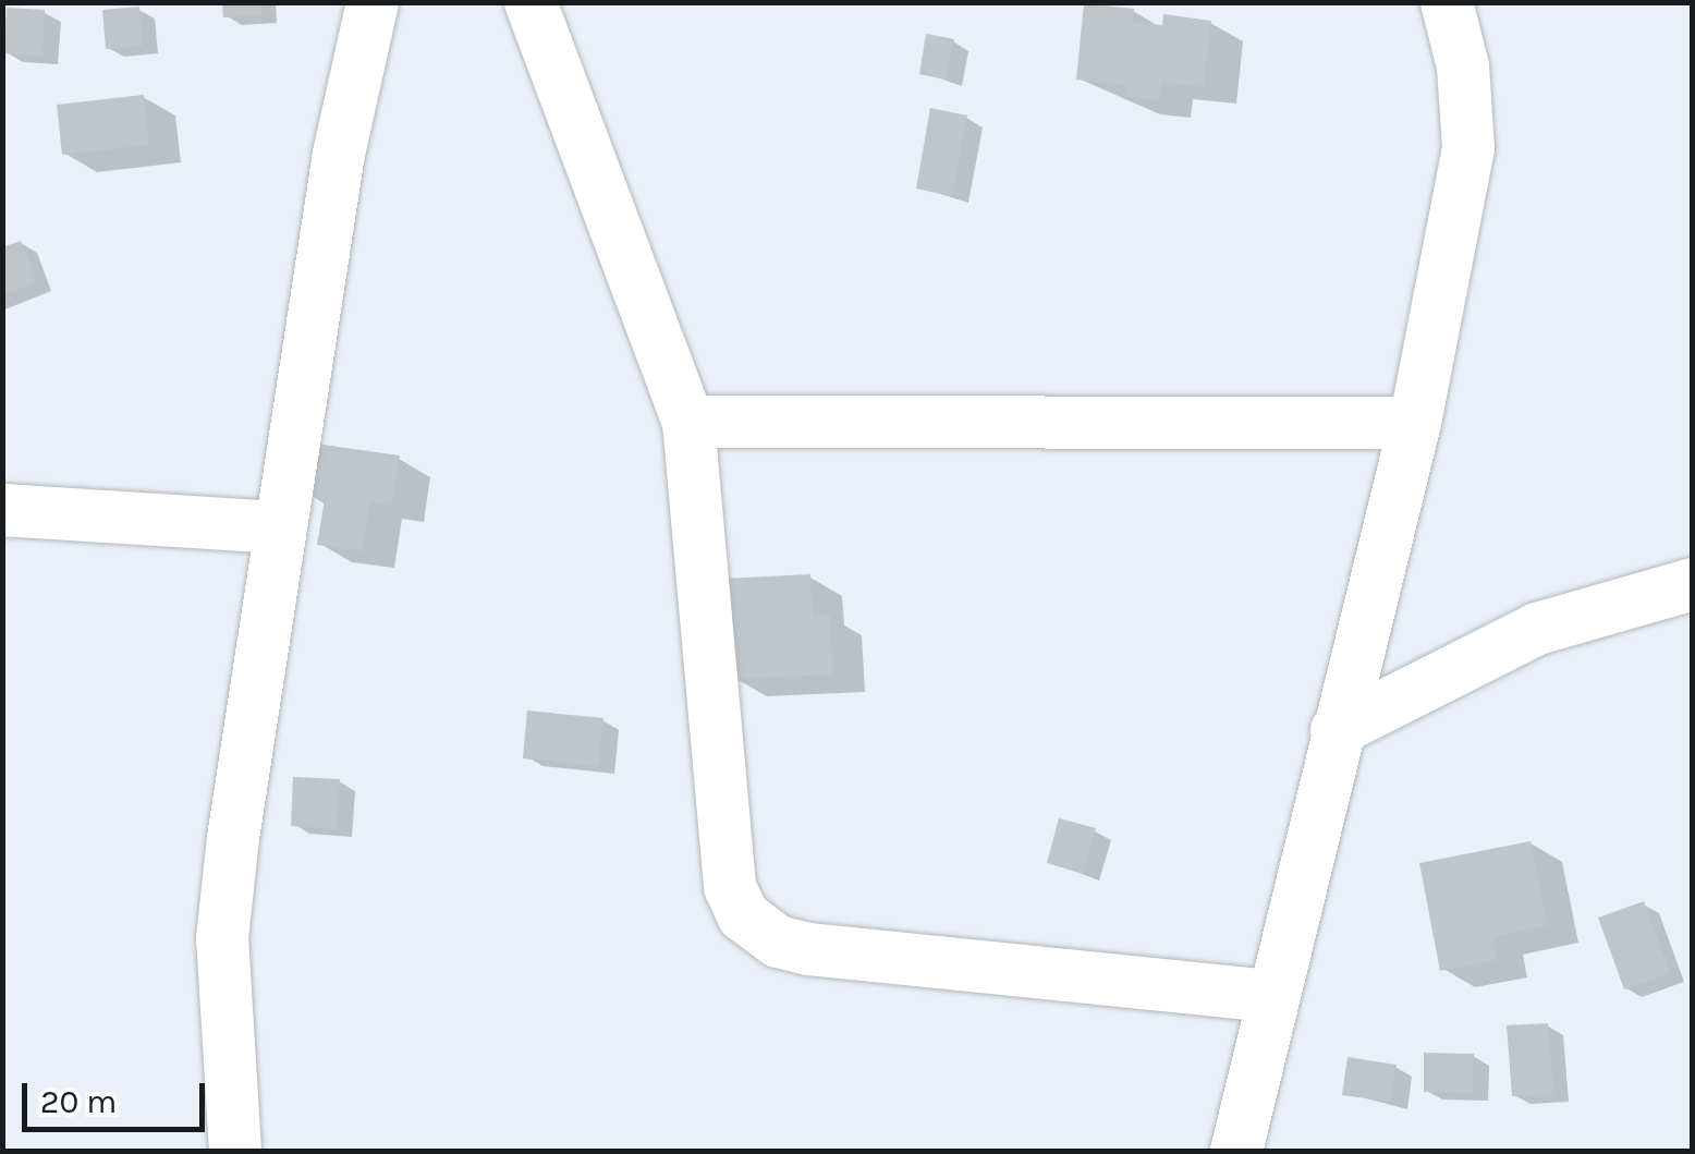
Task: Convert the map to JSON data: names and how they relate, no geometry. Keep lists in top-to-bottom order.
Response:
{
  "scale_bar": "20 m"
}
